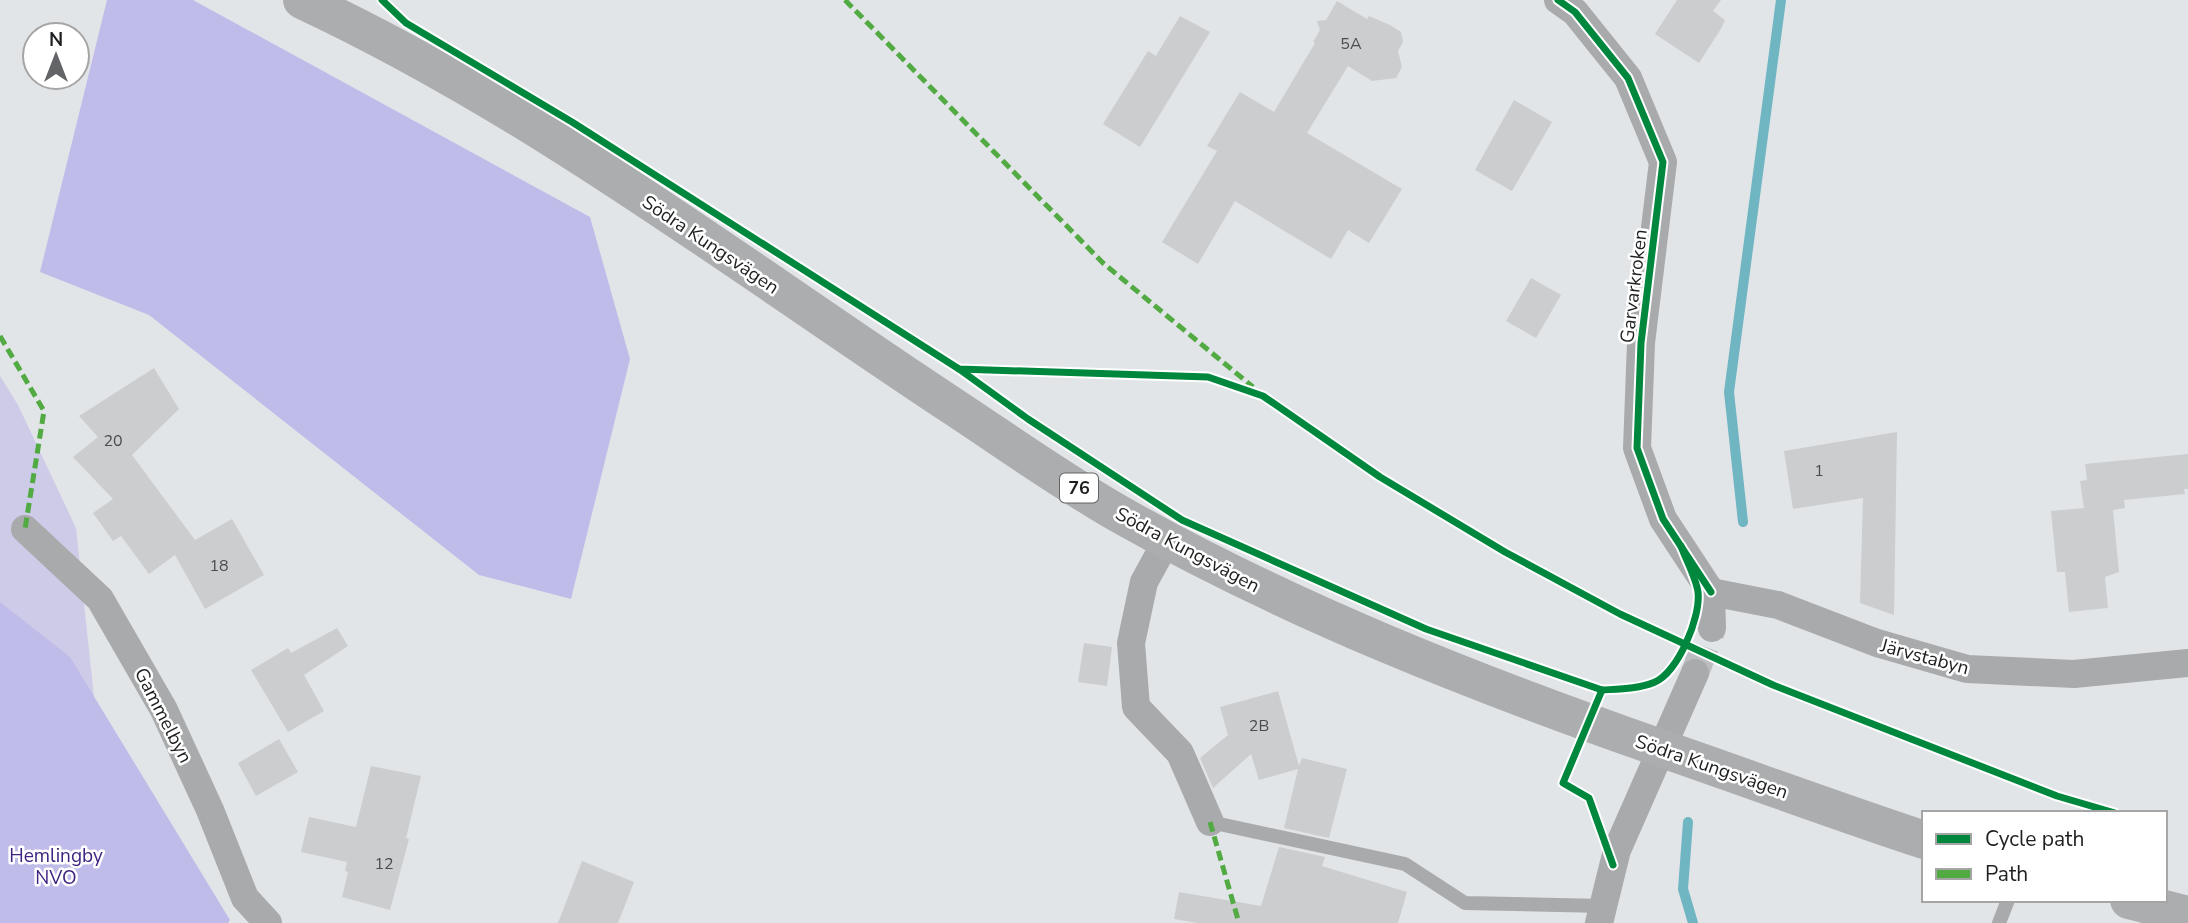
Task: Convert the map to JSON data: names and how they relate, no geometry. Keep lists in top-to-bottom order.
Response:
{
  "streets": {
    "main road": ["Södra Kungsvägen", "76"],
    "street": ["Garvarkroken", "Järvstabyn", "Gammelbyn"]
  },
  "crossings": [
    ["Garvarkroken", "Järvstabyn"]
  ],
  "parks": ["Hemlingby NVO"],
  "house_numbers": [
    "5A",
    "20",
    "1",
    "18",
    "2B",
    "12"
  ],
  "legend": ["Cycle path", "Path"],
  "north": "top"
}
